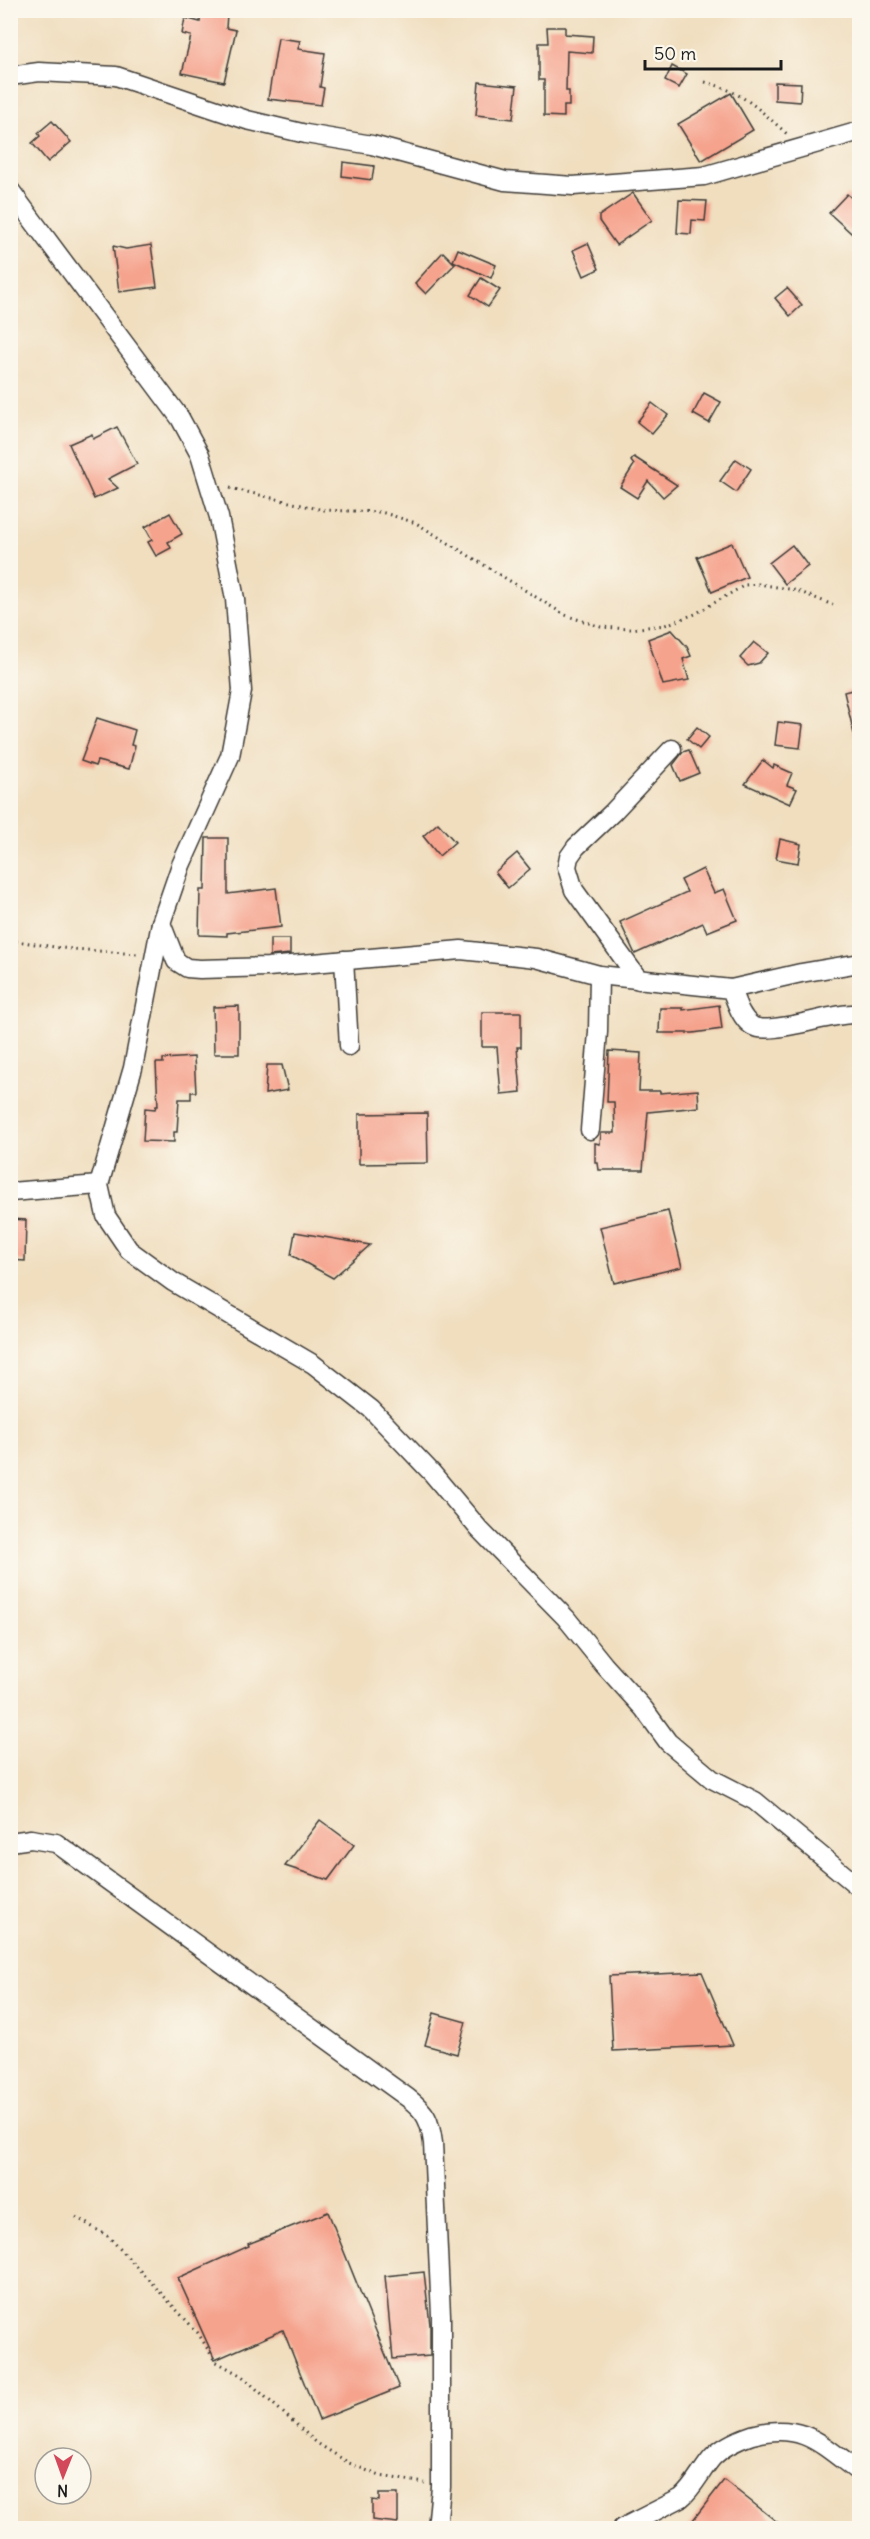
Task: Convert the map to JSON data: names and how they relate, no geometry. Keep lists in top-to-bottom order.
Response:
{
  "scale_bar": "50 m",
  "north": "bottom"
}
